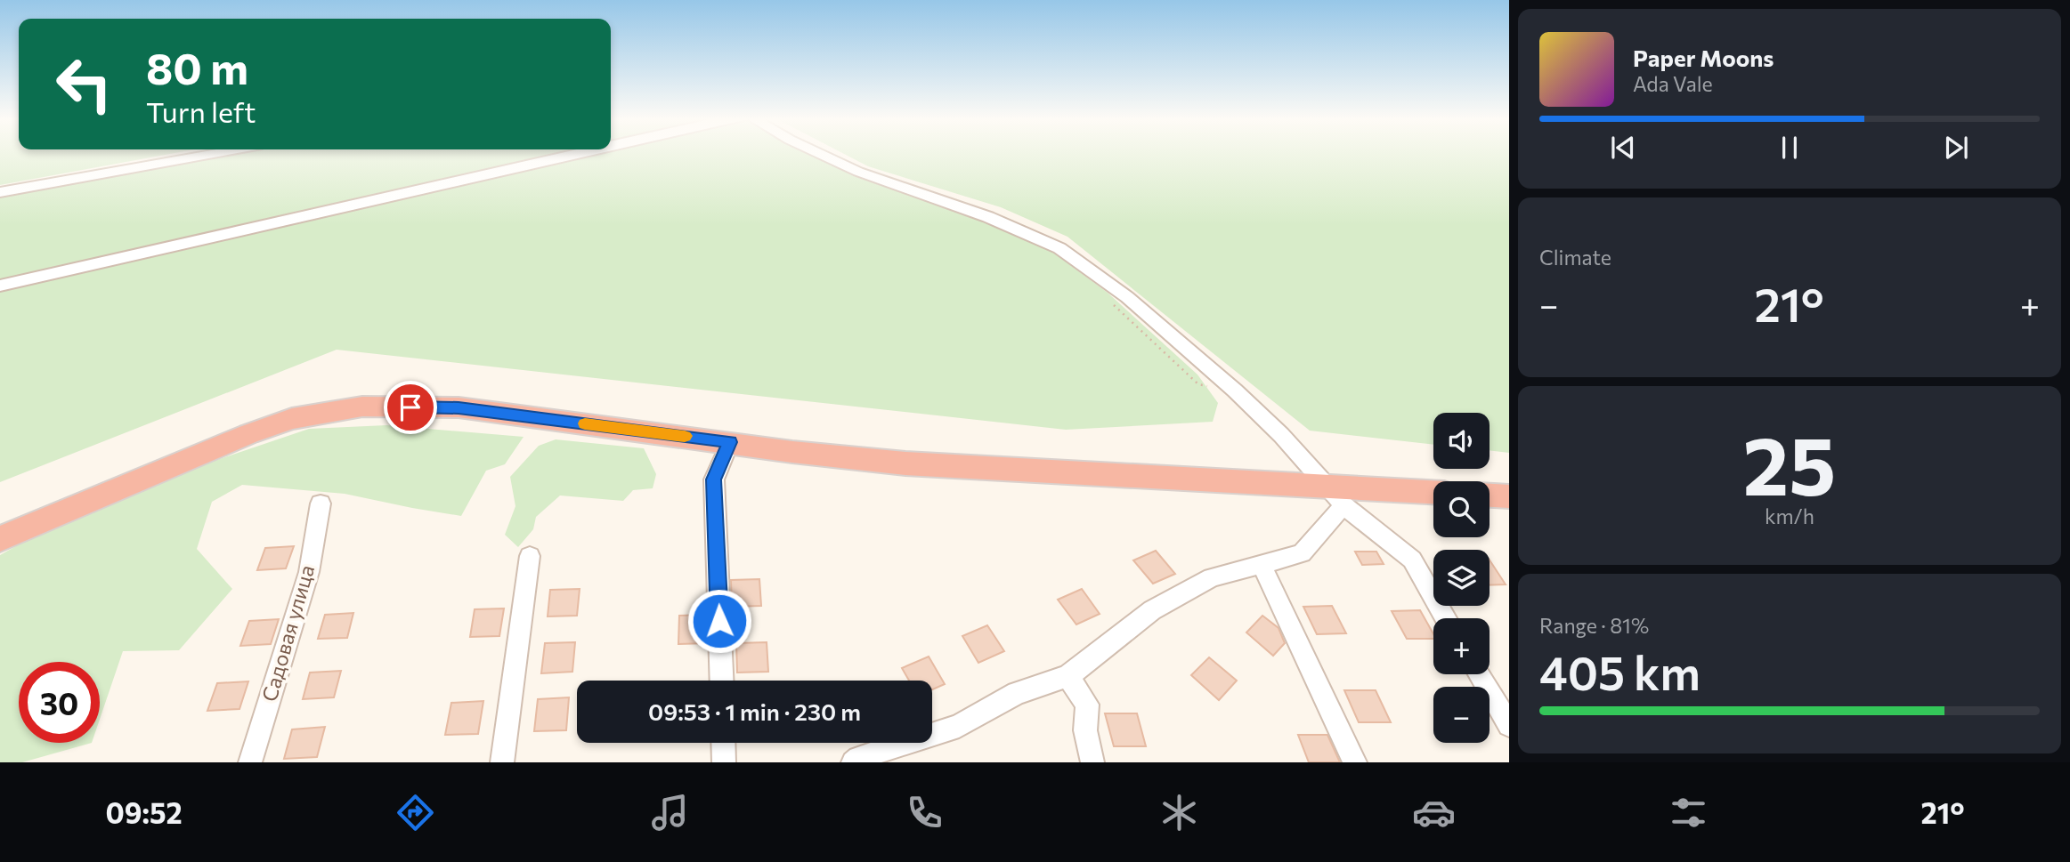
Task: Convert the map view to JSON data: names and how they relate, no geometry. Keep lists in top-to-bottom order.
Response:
{
  "streets": {
    "street": ["Садовая улица"]
  },
  "page": {
    "turn": ["80 m", "Turn left"],
    "song": ["Paper Moons", "Ada Vale"],
    "tile": [
      "Climate",
      ["25", "km/h"],
      ["Range · 81%", "405 km"]
    ],
    "heat": ["−", "21°", "+"],
    "map_buttons": ["+", "−"],
    "limit": "30",
    "trip": "09:53 · 1 min · 230 m",
    "tabs": ["09:52", "21°"]
  }
}
